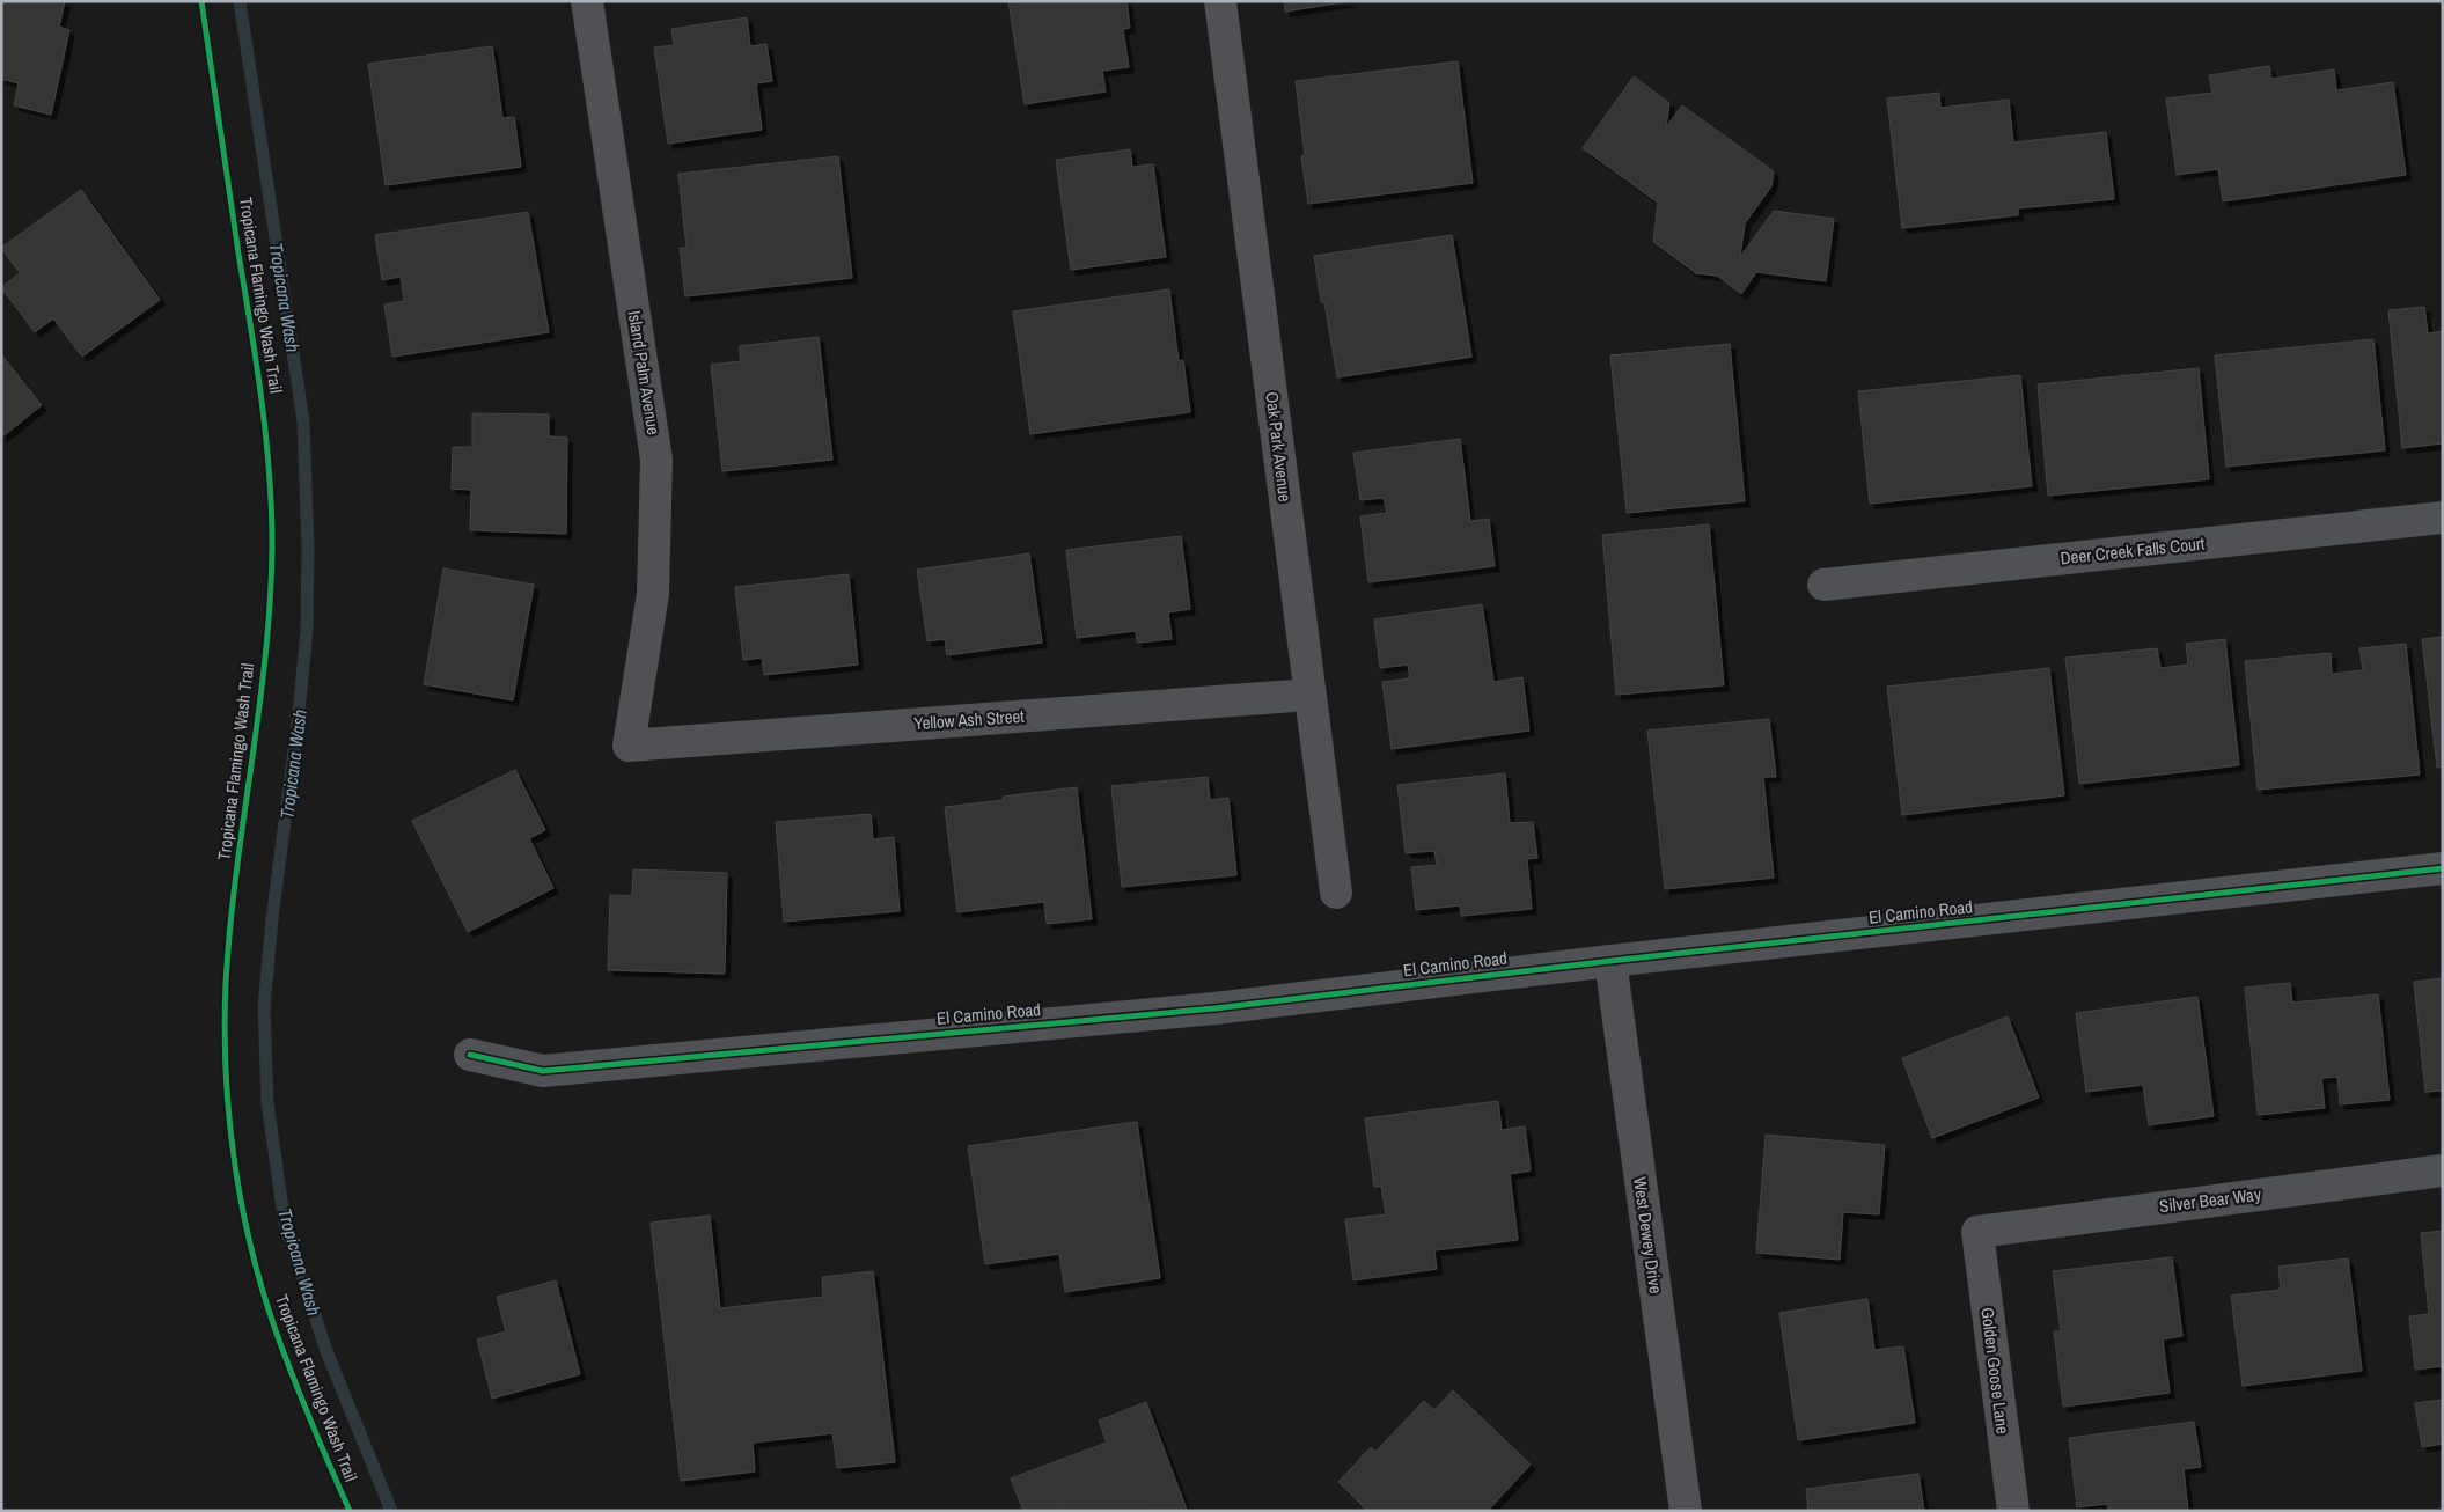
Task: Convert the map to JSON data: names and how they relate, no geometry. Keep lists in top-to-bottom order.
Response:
{
  "streets": {
    "street": [
      "Island Palm Avenue",
      "Oak Park Avenue",
      "Deer Creek Falls Court",
      "Yellow Ash Street",
      "El Camino Road",
      "Silver Bear Way",
      "West Dewey Drive",
      "Golden Goose Lane"
    ],
    "cycle path": ["Tropicana Flamingo Wash Trail"]
  },
  "crossings": [
    ["Island Palm Avenue", "Yellow Ash Street"],
    ["Oak Park Avenue", "Yellow Ash Street"],
    ["El Camino Road", "West Dewey Drive"],
    ["Silver Bear Way", "Golden Goose Lane"]
  ],
  "water": ["Tropicana Wash"]
}
